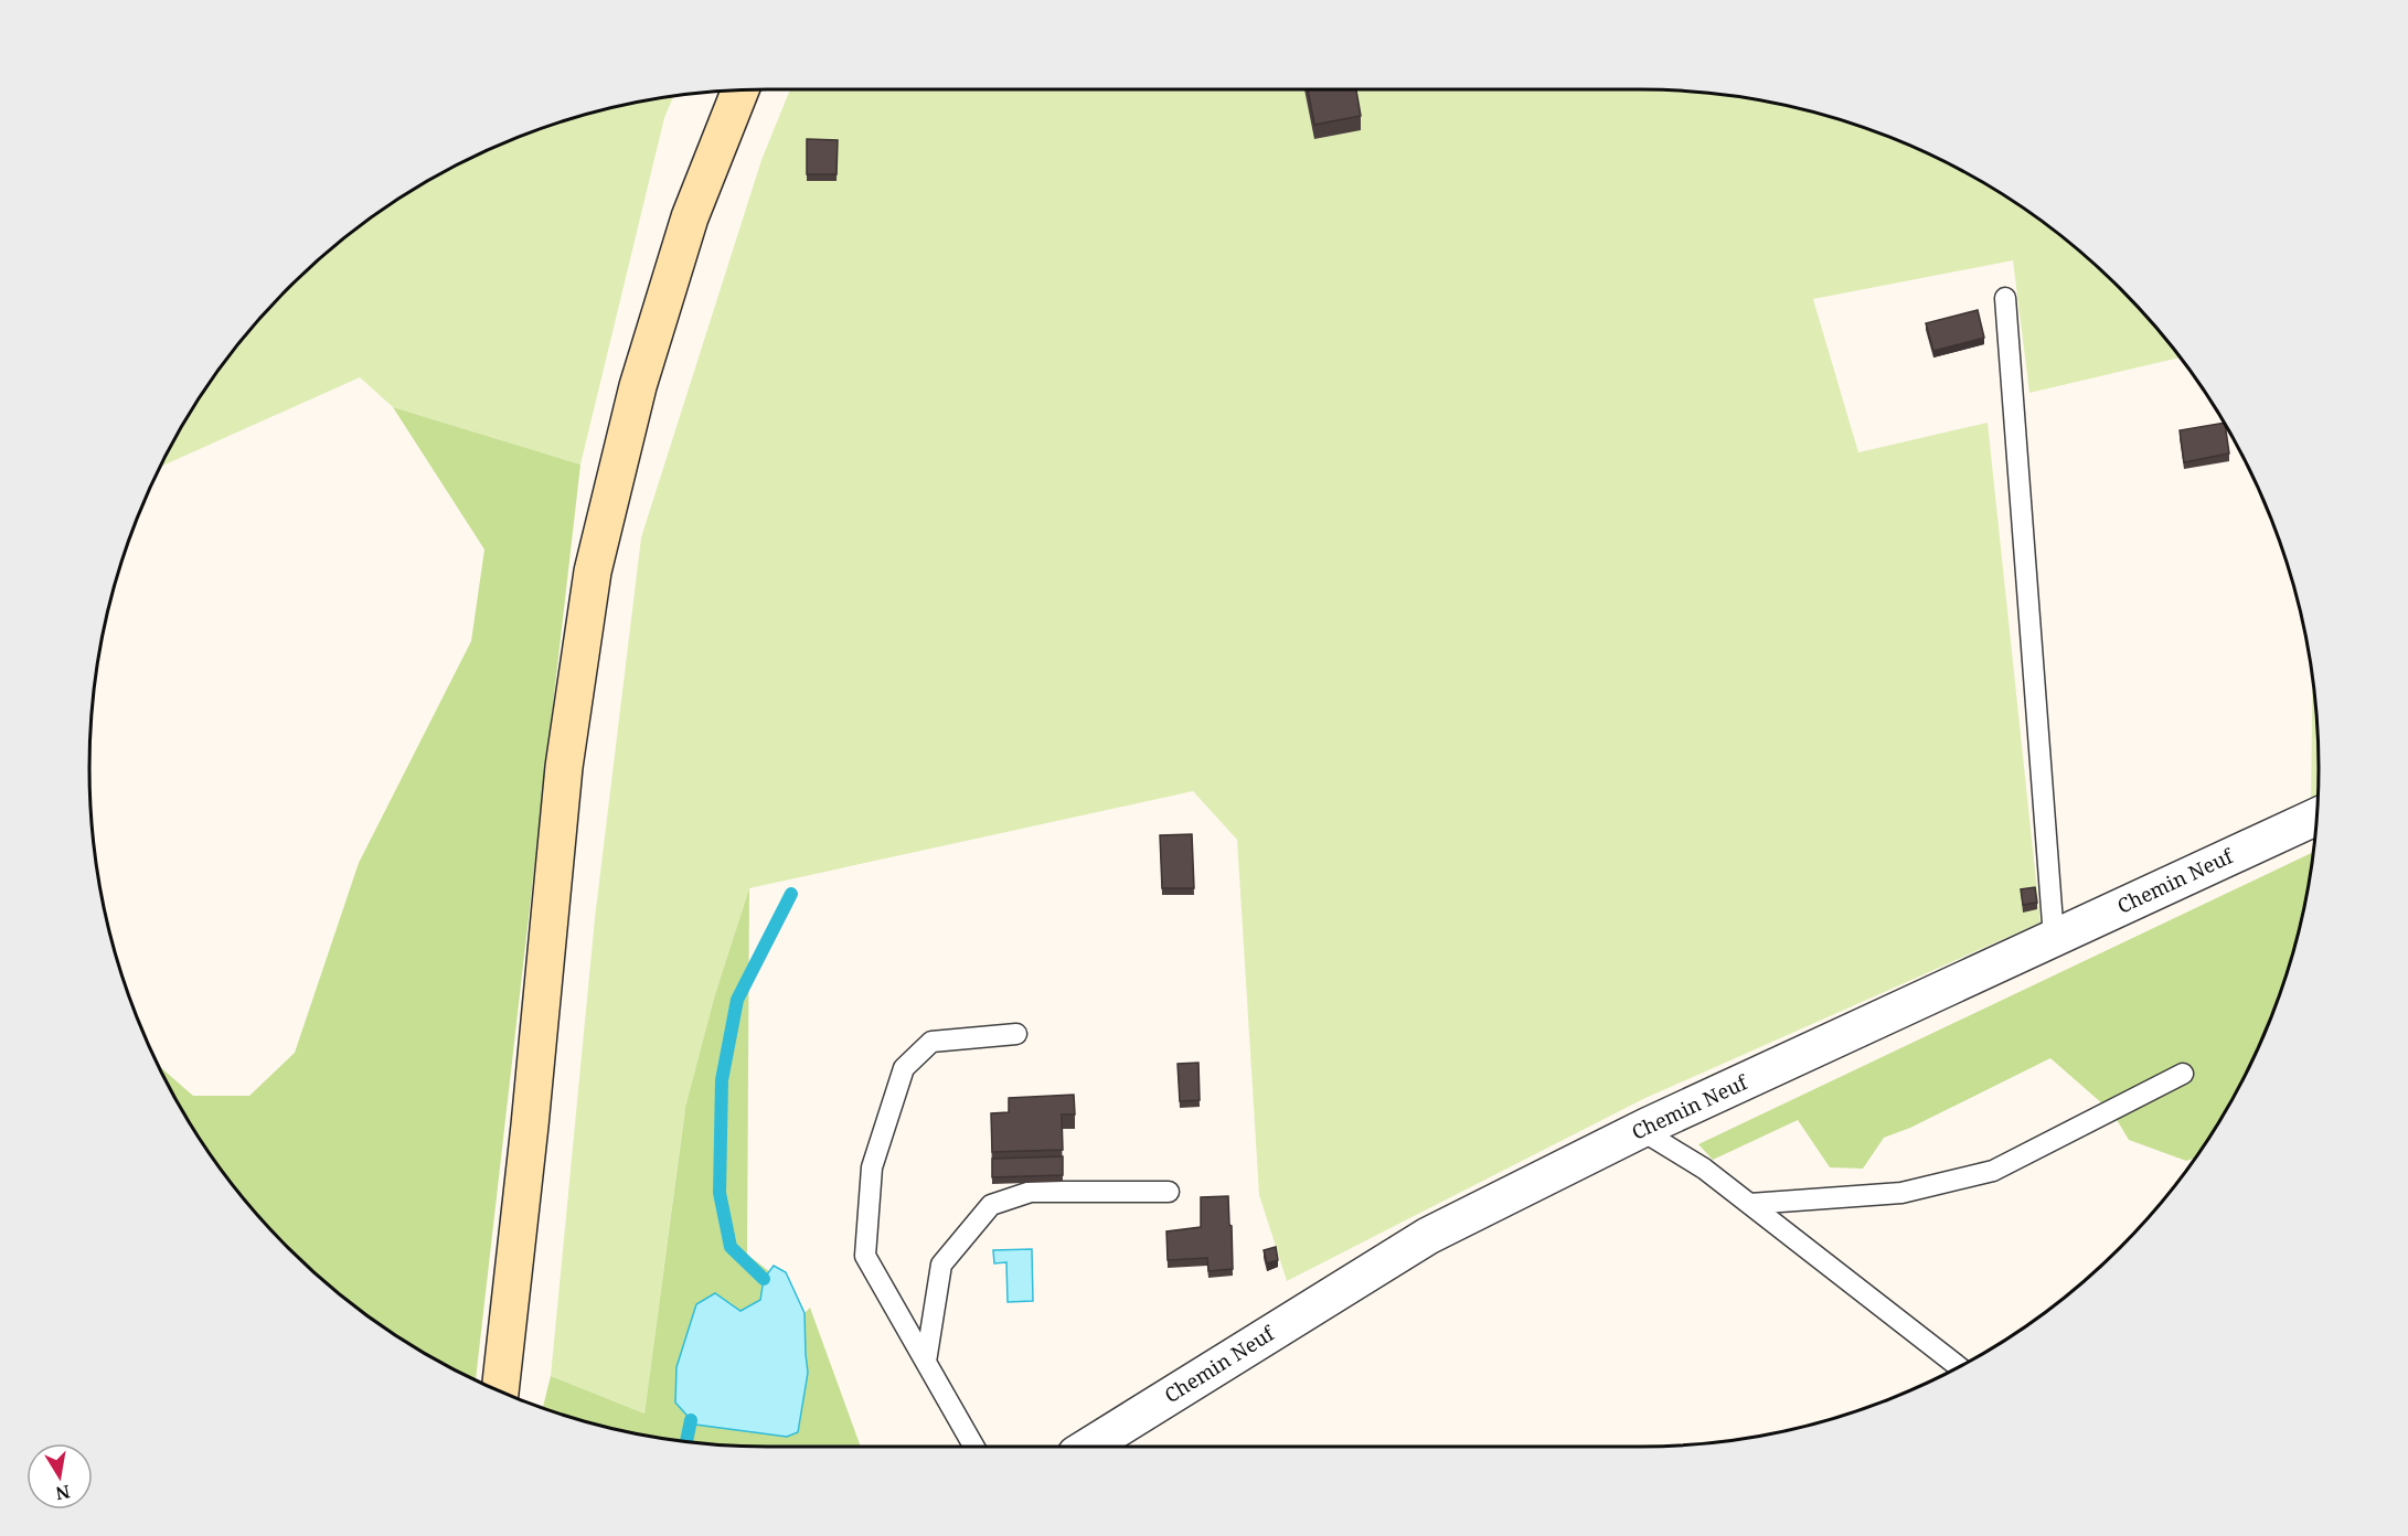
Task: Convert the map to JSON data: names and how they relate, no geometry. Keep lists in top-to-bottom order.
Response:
{
  "streets": {
    "street": ["Chemin Neuf"]
  },
  "north": "bottom"
}
